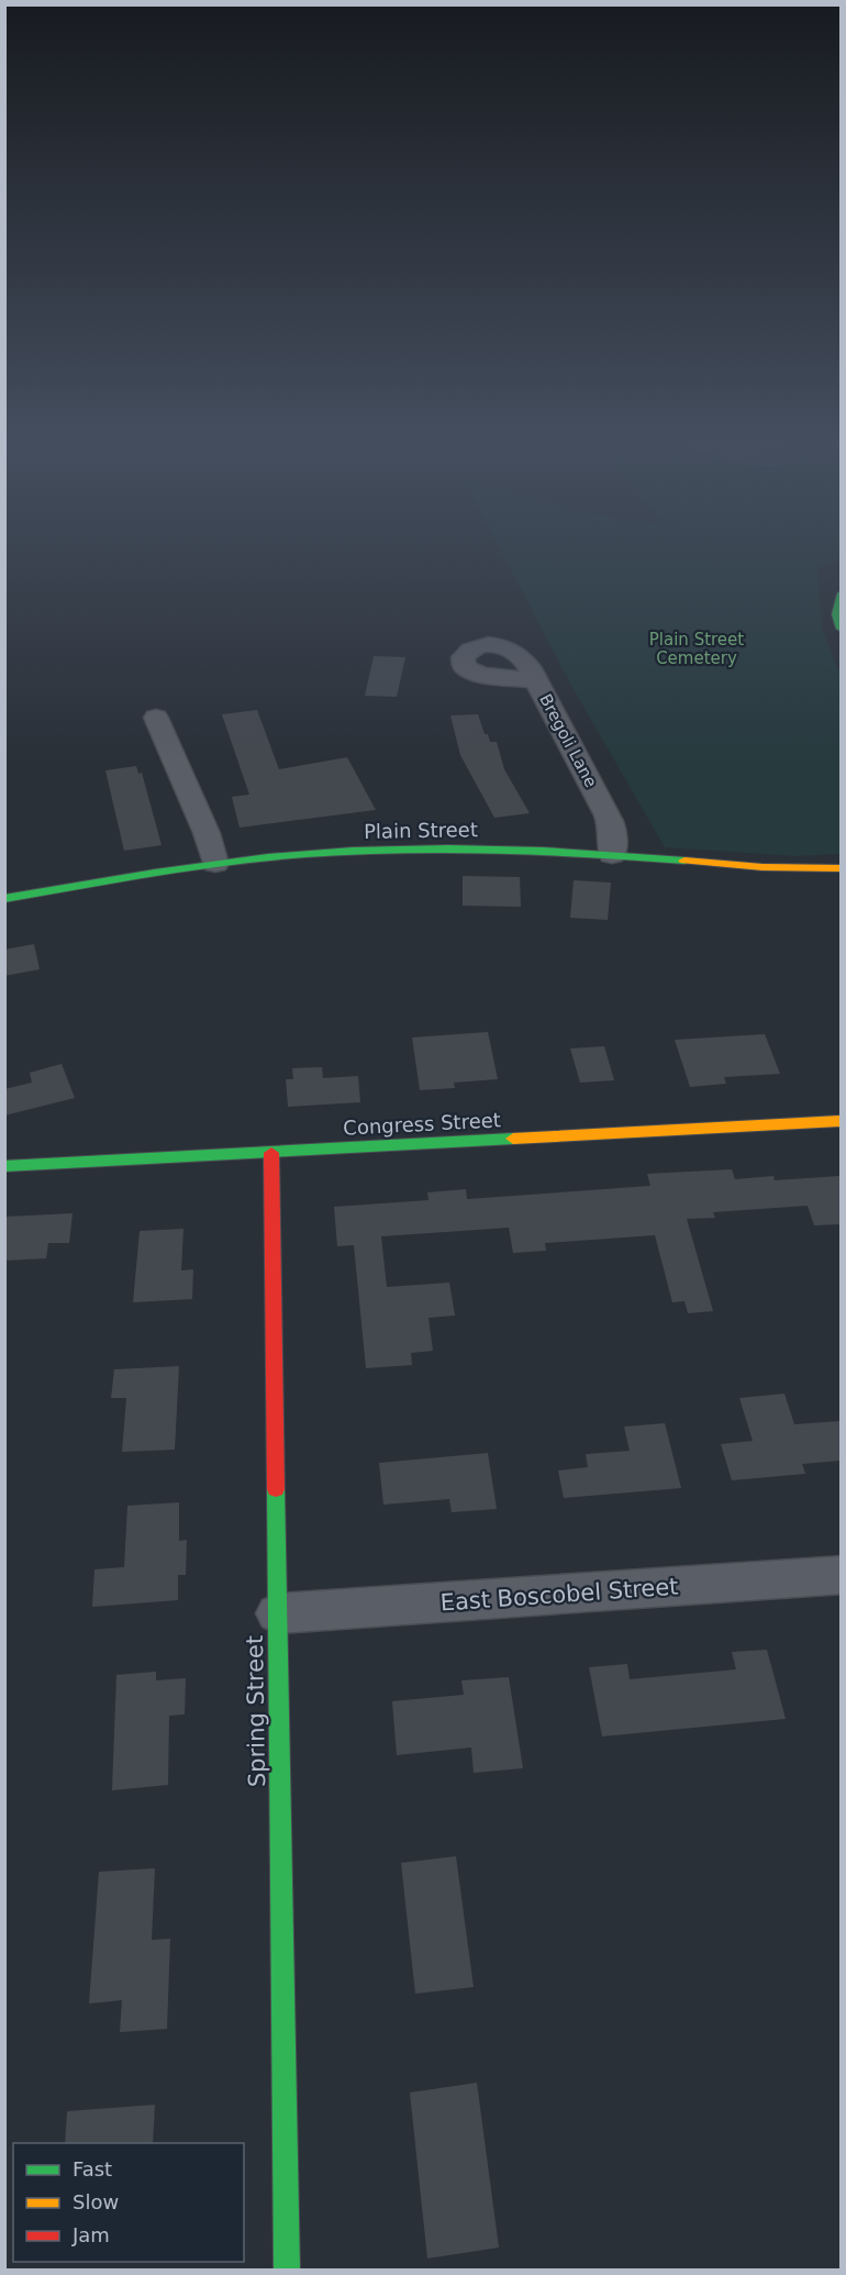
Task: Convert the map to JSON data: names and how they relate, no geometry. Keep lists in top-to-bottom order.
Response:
{
  "streets": {
    "street": [
      "Bregoli Lane",
      "Plain Street",
      "Congress Street",
      "East Boscobel Street",
      "Spring Street"
    ]
  },
  "crossings": [
    ["Bregoli Lane", "Plain Street"],
    ["Congress Street", "Spring Street"],
    ["East Boscobel Street", "Spring Street"]
  ],
  "parks": ["Plain Street Cemetery"],
  "legend": ["Fast", "Slow", "Jam"]
}
